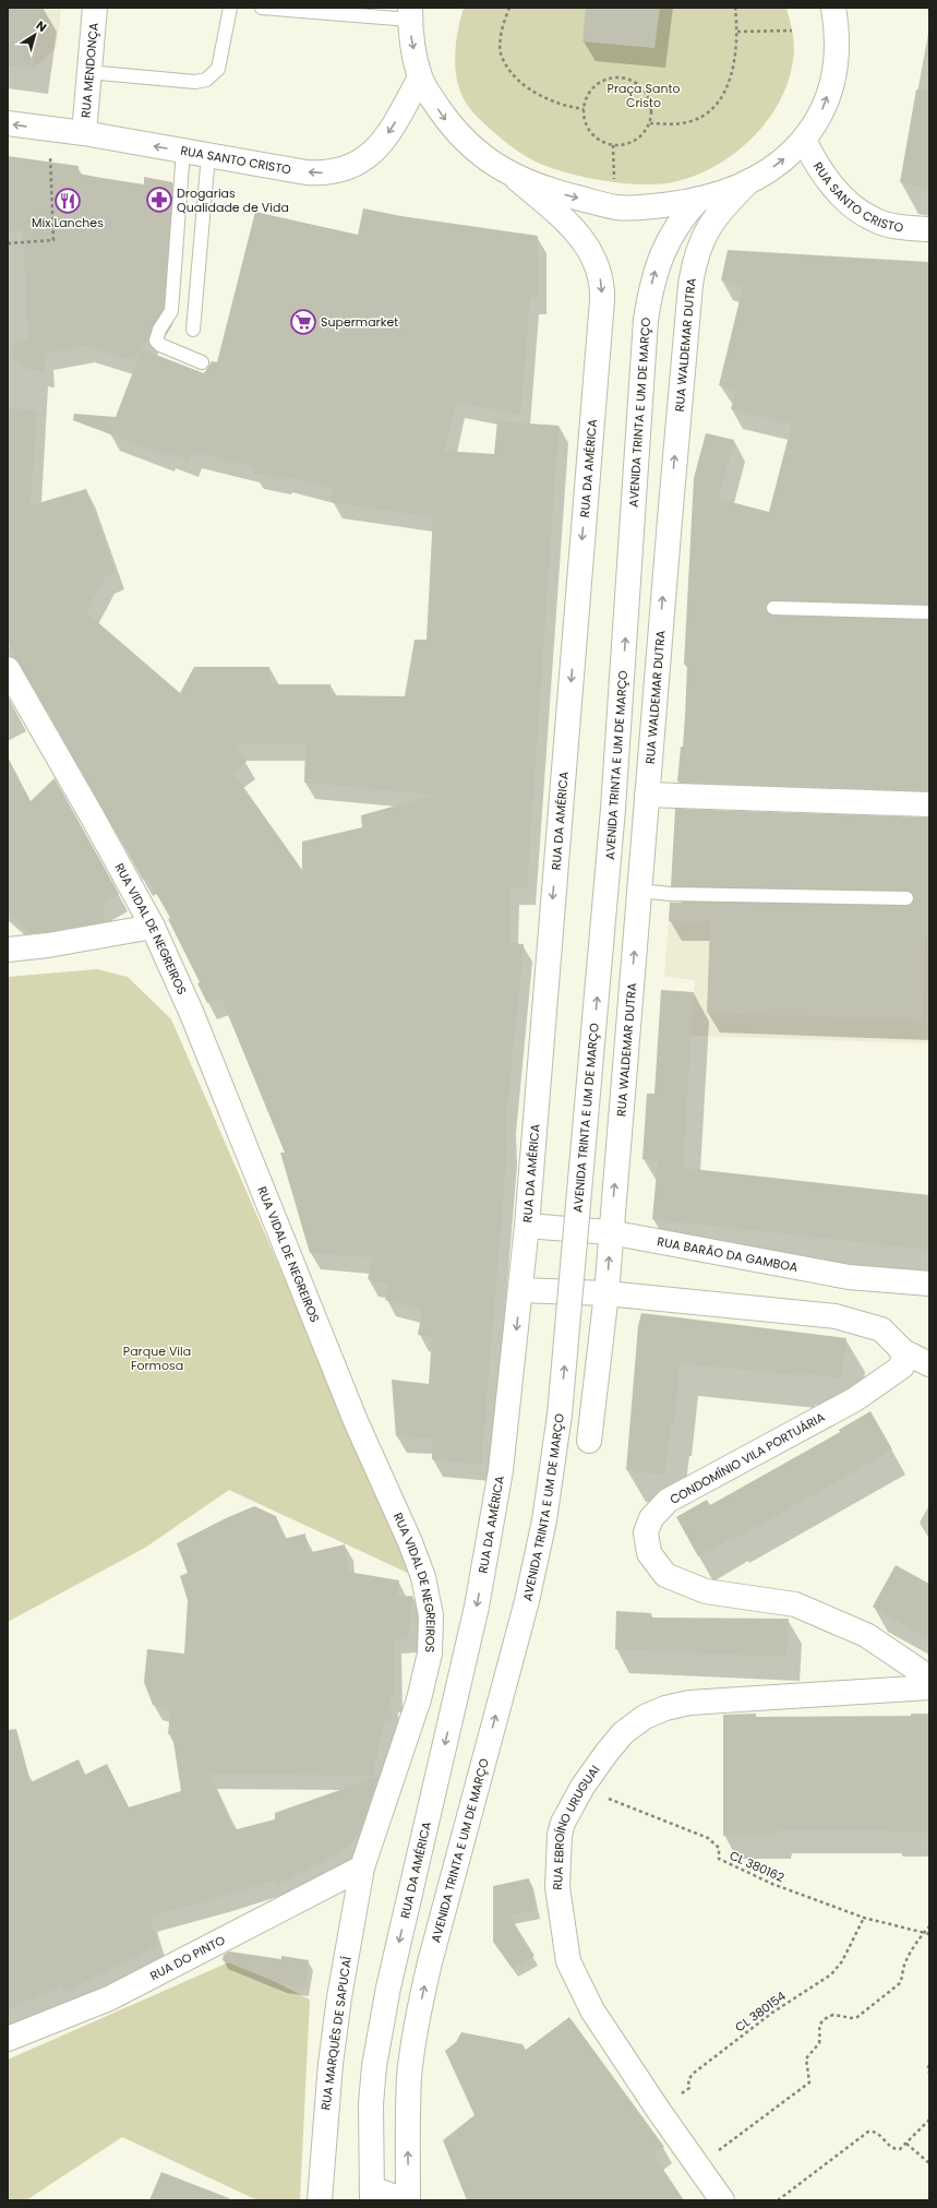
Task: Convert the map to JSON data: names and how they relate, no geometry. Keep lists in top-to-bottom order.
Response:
{
  "streets": {
    "street": [
      "RUA MENDONÇA",
      "RUA SANTO CRISTO",
      "RUA WALDEMAR DUTRA",
      "AVENIDA TRINTA E UM DE MARÇO",
      "RUA DA AMÉRICA",
      "RUA VIDAL DE NEGREIROS",
      "RUA BARÃO DA GAMBOA",
      "CONDOMÍNIO VILA PORTUÁRIA",
      "RUA EBROÍNO URUGUAI",
      "RUA DO PINTO",
      "RUA MARQUÊS DE SAPUCAÍ"
    ],
    "path": ["CL 380162", "CL 380154"]
  },
  "crossings": [
    ["RUA MENDONÇA", "RUA SANTO CRISTO"],
    ["RUA WALDEMAR DUTRA", "RUA BARÃO DA GAMBOA"],
    ["RUA DA AMÉRICA", "RUA BARÃO DA GAMBOA"],
    ["RUA VIDAL DE NEGREIROS", "RUA DO PINTO"],
    ["RUA VIDAL DE NEGREIROS", "RUA MARQUÊS DE SAPUCAÍ"],
    ["RUA EBROÍNO URUGUAI", "CL 380154"],
    ["CL 380162", "CL 380154"],
    ["RUA DO PINTO", "RUA MARQUÊS DE SAPUCAÍ"]
  ],
  "one_way": [
    "RUA SANTO CRISTO",
    "RUA WALDEMAR DUTRA",
    "AVENIDA TRINTA E UM DE MARÇO",
    "RUA DA AMÉRICA"
  ],
  "parks": ["Praça Santo Cristo", "Parque Vila Formosa"],
  "places": {
    "pharmacy": ["Drogarias Qualidade de Vida"],
    "restaurant": ["Mix Lanches"],
    "supermarket": ["Supermarket"]
  },
  "north": "top right"
}
